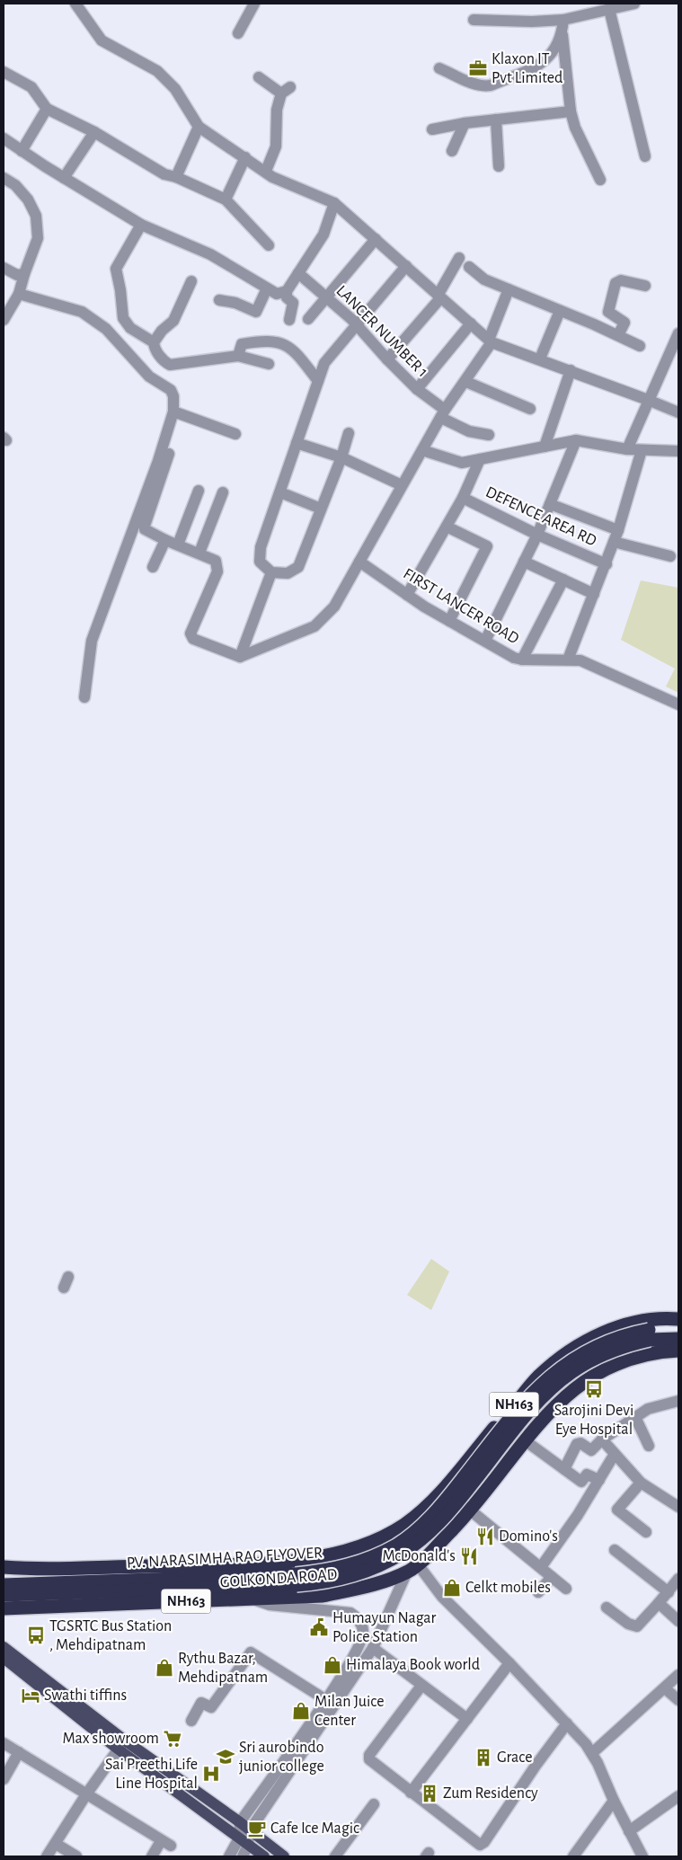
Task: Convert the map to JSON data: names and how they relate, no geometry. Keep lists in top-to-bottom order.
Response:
{
  "streets": {
    "highway": ["NH163", "P.V. NARASIMHA RAO FLYOVER", "GOLKONDA ROAD"],
    "street": ["LANCER NUMBER 1", "DEFENCE AREA RD", "FIRST LANCER ROAD"]
  },
  "places": {
    "office": ["Klaxon IT Pvt Limited"],
    "bus stop": ["Sarojini Devi Eye Hospital", "TGSRTC Bus Station , Mehdipatnam"],
    "restaurant": ["Domino's", "McDonald's"],
    "shop": [
      "Celkt mobiles",
      "Himalaya Book world",
      "Rythu Bazar, Mehdipatnam",
      "Milan Juice Center"
    ],
    "public building": ["Humayun Nagar Police Station"],
    "hotel": ["Swathi tiffins"],
    "supermarket": ["Max showroom"],
    "school or university": ["Sri aurobindo junior college"],
    "building": ["Grace", "Zum Residency"],
    "hospital": ["Sai Preethi Life Line Hospital"],
    "cafe": ["Cafe Ice Magic"]
  }
}
